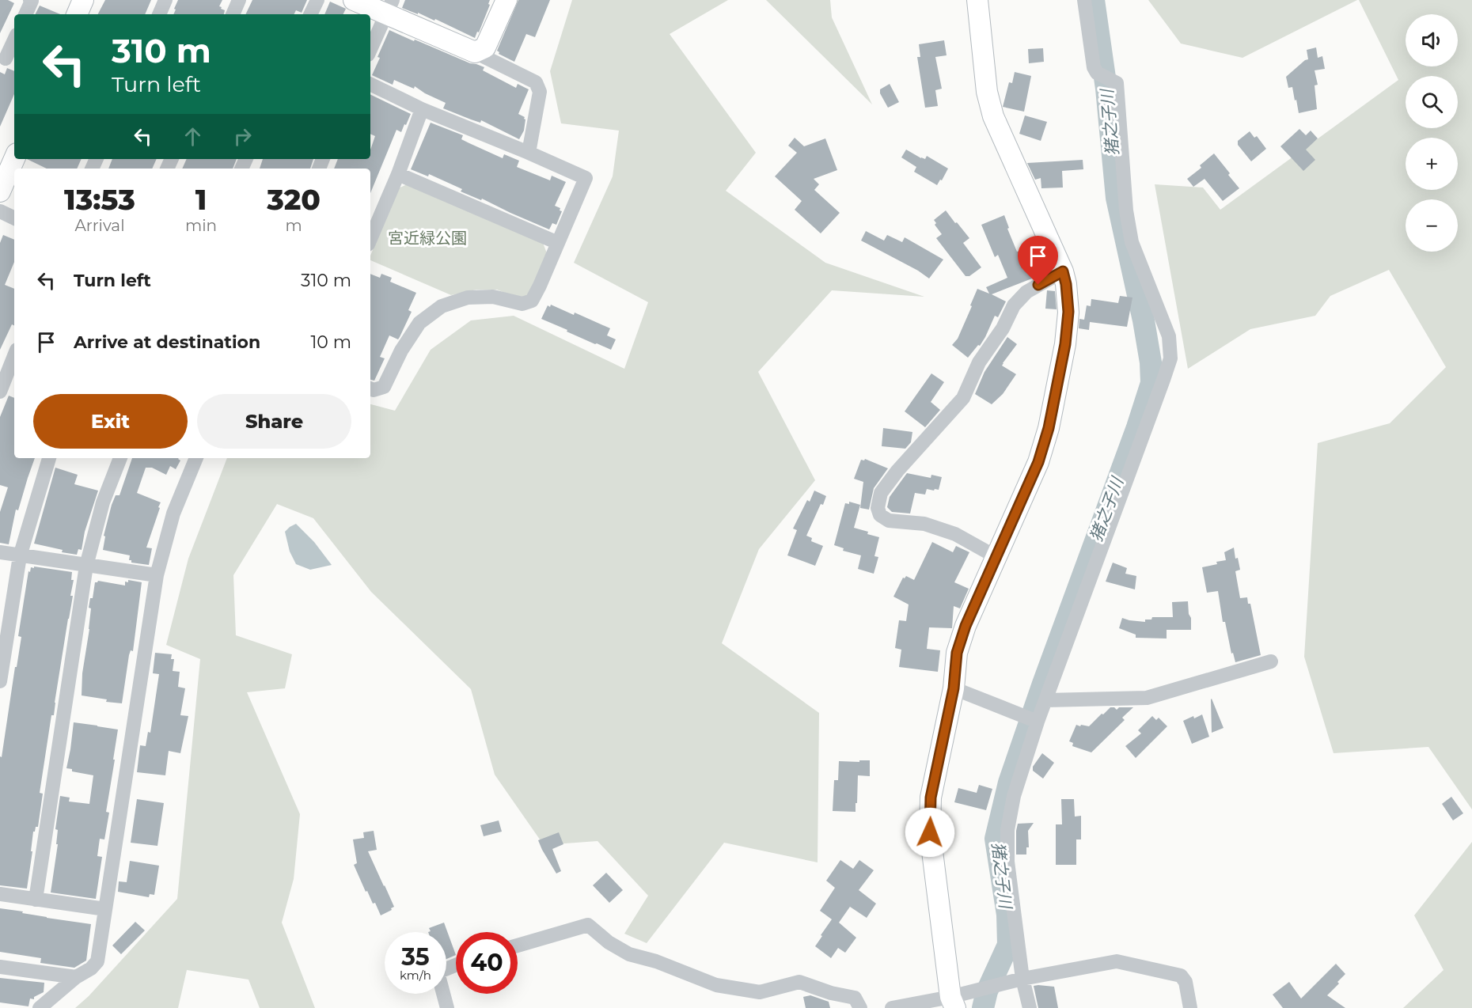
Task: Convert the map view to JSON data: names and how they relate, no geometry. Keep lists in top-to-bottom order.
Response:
{
  "water": ["猪之子川"],
  "parks": ["宮近緑公園"],
  "page": {
    "map_buttons": ["+", "−"],
    "turn": ["310 m", "Turn left"],
    "eta": [
      "13:53",
      "Arrival",
      "1",
      "min",
      "320",
      "m"
    ],
    "list": [
      {
        "name": "Turn left",
        "value": "310 m"
      },
      {
        "name": "Arrive at destination",
        "value": "10 m"
      }
    ],
    "buttons": ["Exit", "Share"],
    "speed": "35 km/h",
    "limit": "40"
  }
}
